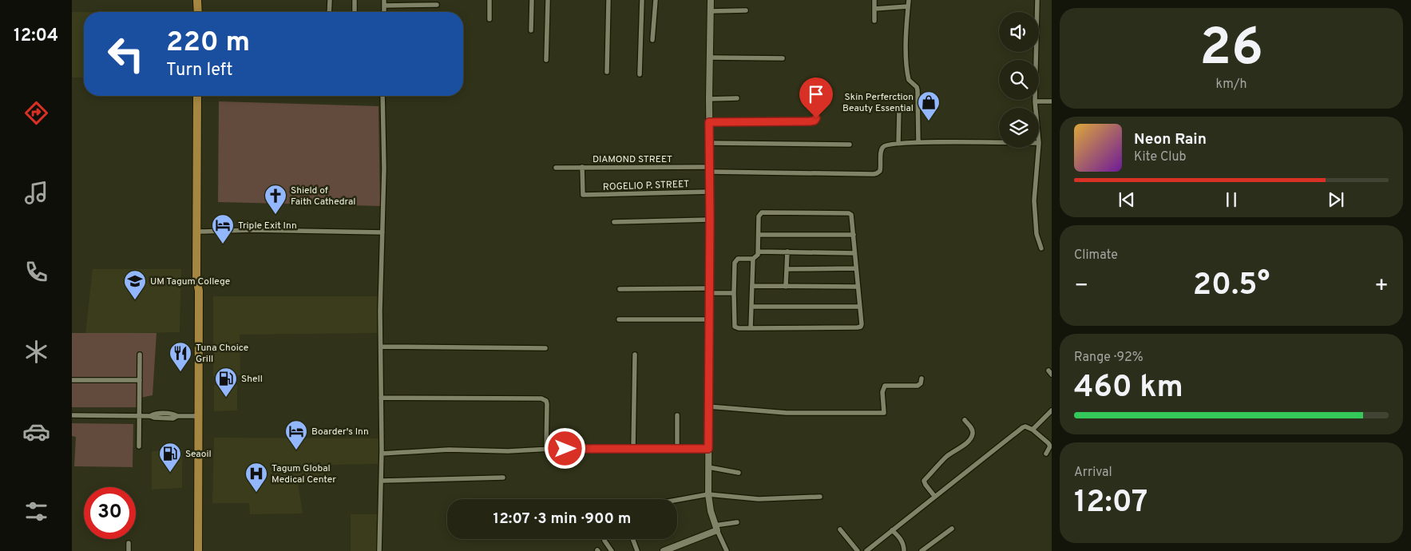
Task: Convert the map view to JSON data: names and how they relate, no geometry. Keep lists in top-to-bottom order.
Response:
{
  "streets": {
    "street": ["DIAMOND STREET", "ROGELIO P. STREET"]
  },
  "crossings": [
    ["DIAMOND STREET", "ROGELIO P. STREET"]
  ],
  "places": {
    "shop": ["Skin Perferction Beauty Essential"],
    "church": ["Shield of Faith Cathedral"],
    "hotel": ["Triple Exit Inn", "Boarder's Inn"],
    "school or university": ["UM Tagum College"],
    "restaurant": ["Tuna Choice Grill"],
    "fuel station": ["Shell", "Seaoil"],
    "hospital": ["Tagum Global Medical Center"]
  },
  "page": {
    "tabs": "12:04",
    "tile": [
      ["26", "km/h"],
      "Climate",
      ["Range · 92%", "460 km"],
      ["Arrival", "12:07"]
    ],
    "turn": ["220 m", "Turn left"],
    "song": ["Neon Rain", "Kite Club"],
    "heat": ["−", "20.5°", "+"],
    "limit": "30",
    "trip": "12:07 · 3 min · 900 m"
  }
}
